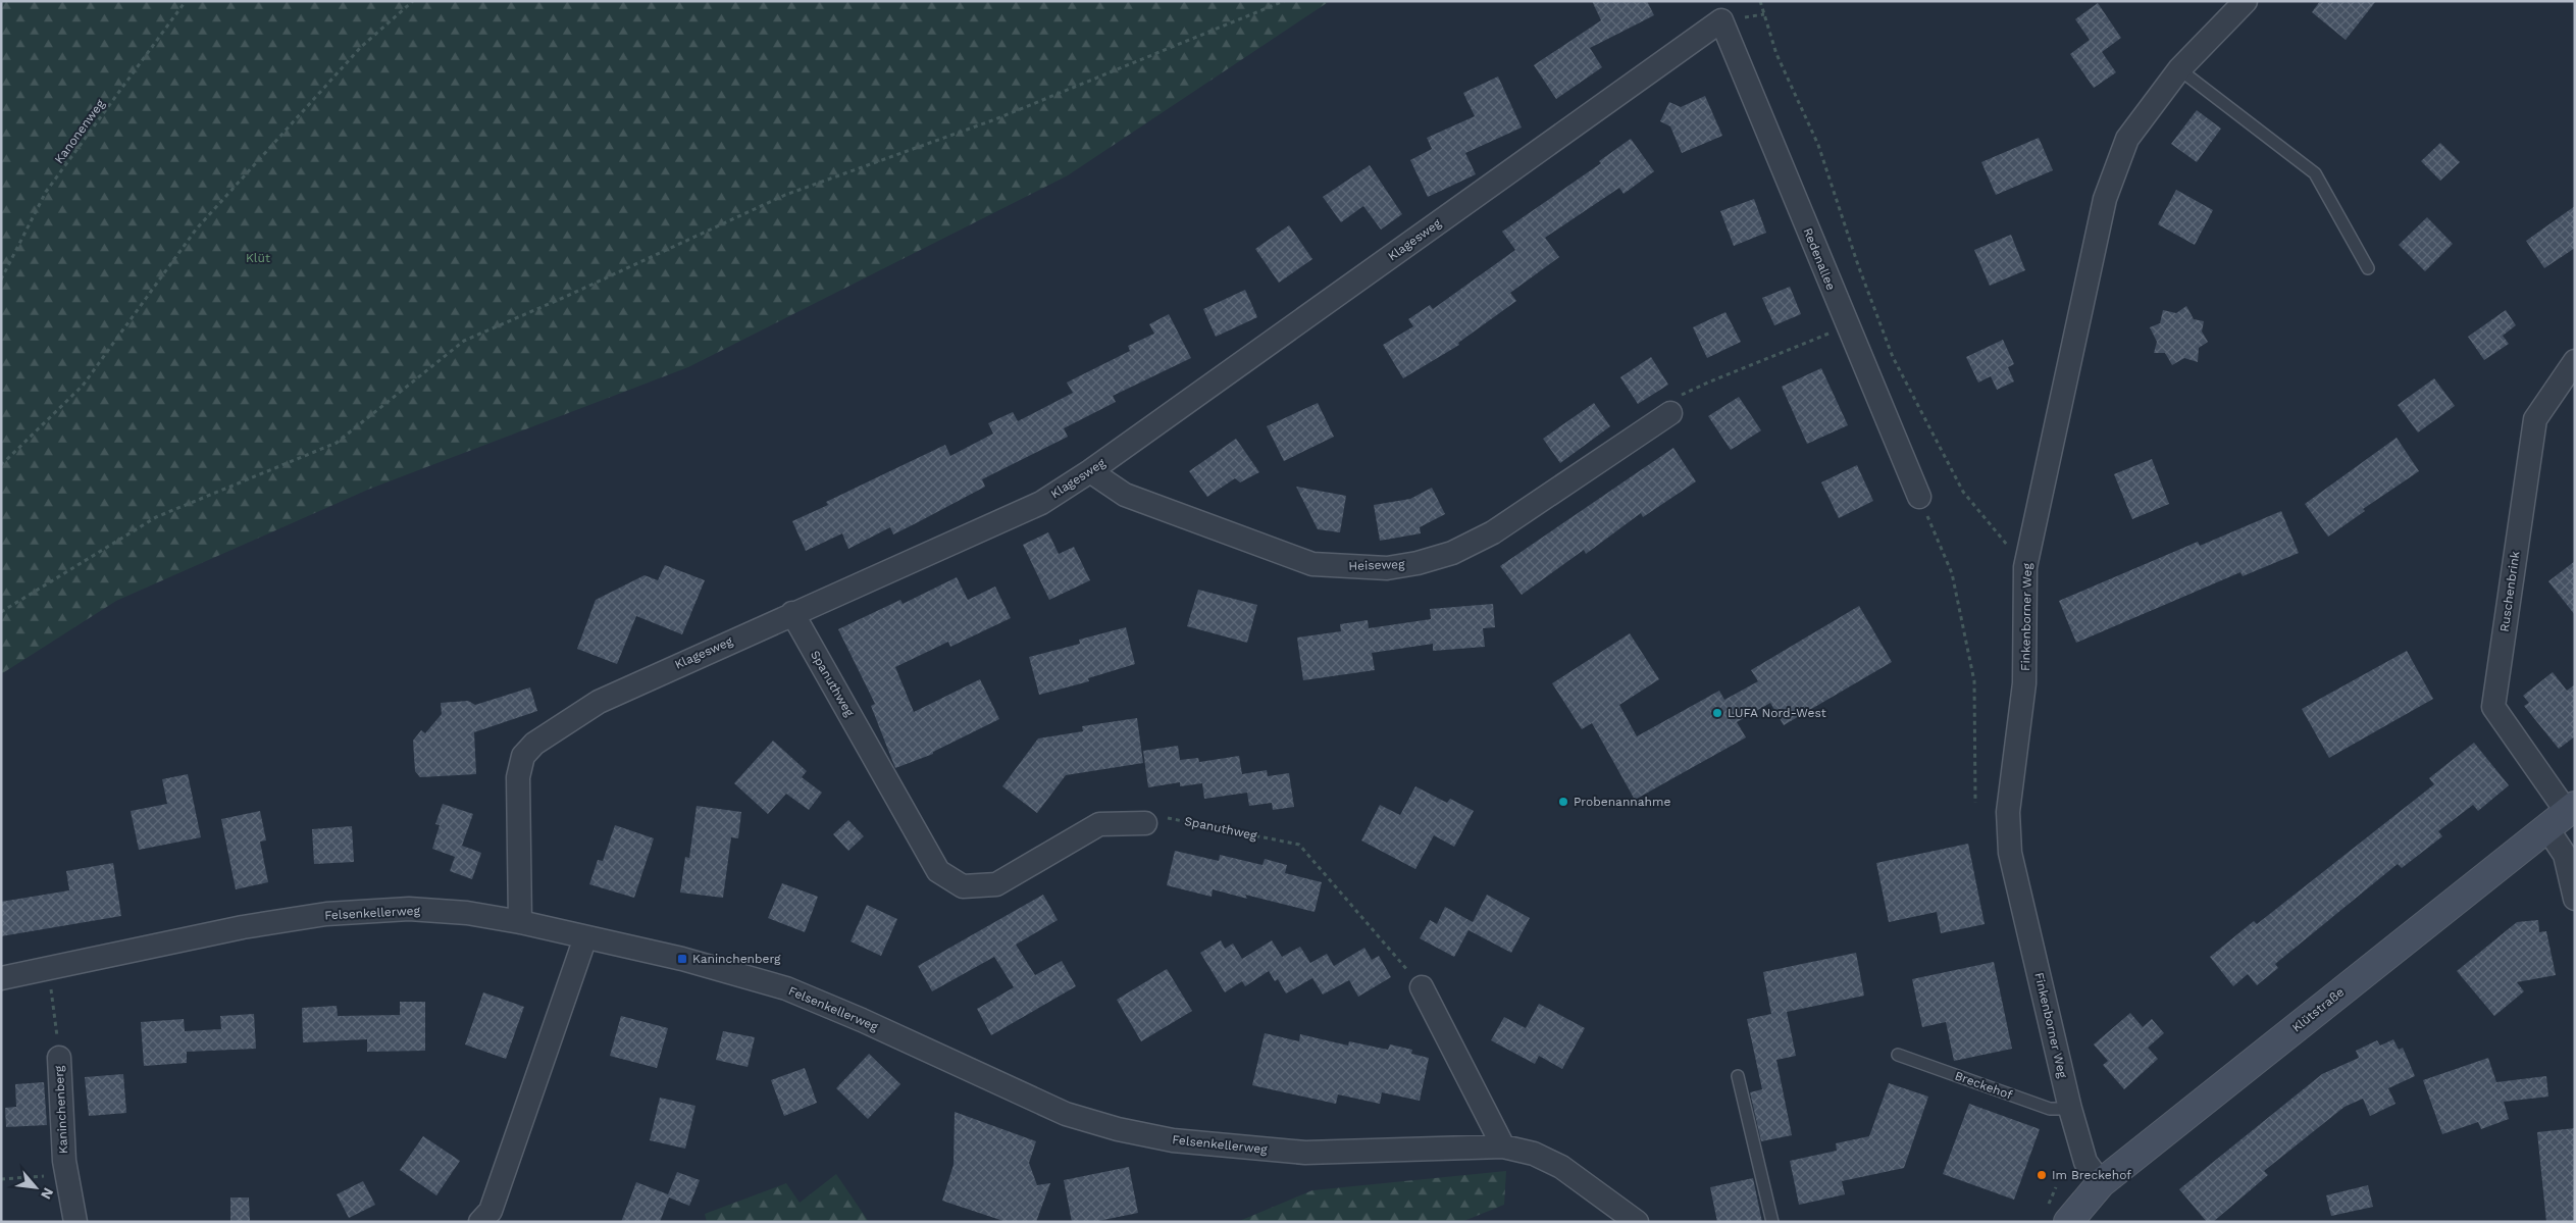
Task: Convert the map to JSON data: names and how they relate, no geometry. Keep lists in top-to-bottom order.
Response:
{
  "streets": {
    "main road": ["Klütstraße"],
    "street": [
      "Klagesweg",
      "Redenallee",
      "Heiseweg",
      "Ruschenbrink",
      "Finkenborner Weg",
      "Spanuthweg",
      "Felsenkellerweg",
      "Kaninchenberg"
    ],
    "lane": ["Breckehof"],
    "path": ["Kanonenweg"]
  },
  "crossings": [
    ["Klagesweg", "Redenallee"],
    ["Klagesweg", "Heiseweg"],
    ["Klagesweg", "Spanuthweg"],
    ["Klagesweg", "Felsenkellerweg"],
    ["Ruschenbrink", "Klütstraße"],
    ["Finkenborner Weg", "Klütstraße"],
    ["Finkenborner Weg", "Breckehof"]
  ],
  "parks": ["Klüt"],
  "places": {
    "other": ["LUFA Nord-West", "Probenannahme", "Im Breckehof"],
    "transit": ["Kaninchenberg"]
  },
  "north": "bottom right"
}
